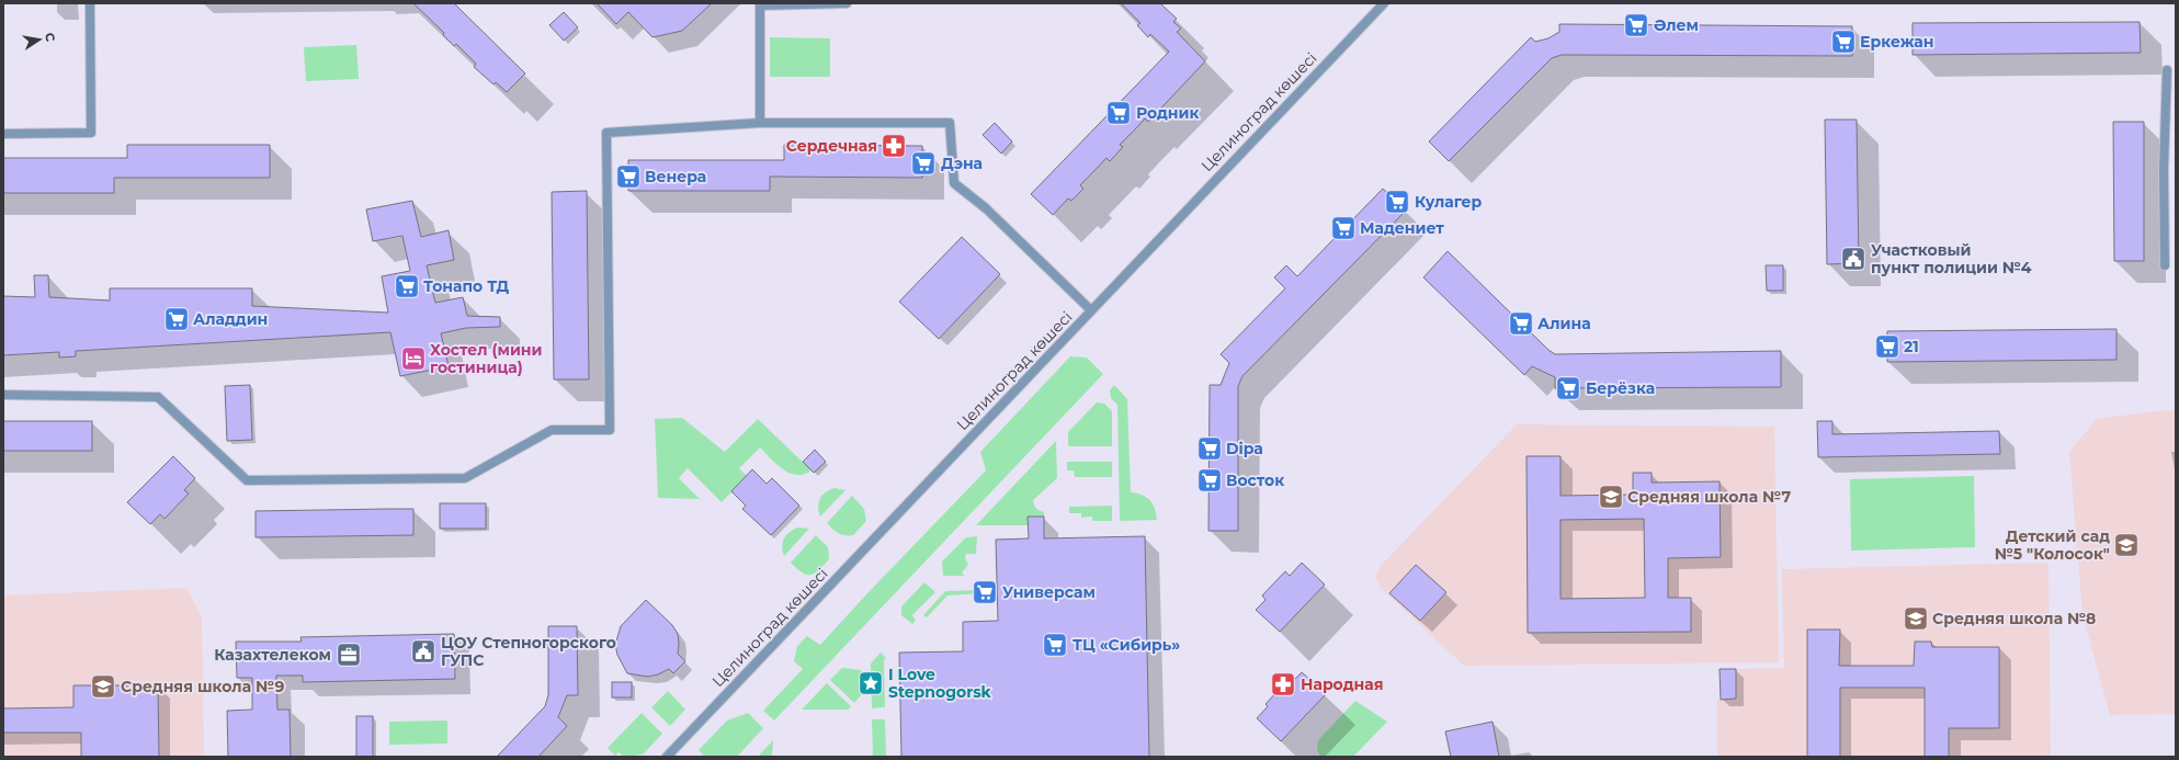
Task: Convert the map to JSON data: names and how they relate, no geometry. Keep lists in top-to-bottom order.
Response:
{
  "streets": {
    "street": ["Целиноград көшесі"]
  },
  "places": {
    "supermarket": [
      "Әлем",
      "Еркежан",
      "Родник",
      "Дэна",
      "Венера",
      "Кулагер",
      "Мадениет",
      "Тонапо ТД",
      "Аладдин",
      "Алина",
      "21",
      "Берёзка",
      "Dipa",
      "Восток",
      "Универсам",
      "ТЦ «Сибирь»"
    ],
    "pharmacy": ["Сердечная", "Народная"],
    "public building": ["Участковый пункт полиции №4", "ЦОУ Степногорского ГУПС"],
    "hotel": ["Хостел (мини гостиница)"],
    "school or university": [
      "Средняя школа №7",
      "Детский сад №5 \"Колосок\"",
      "Средняя школа №8",
      "Средняя школа №9"
    ],
    "office": ["Казахтелеком"],
    "place": ["I Love Stepnogorsk"]
  },
  "north": "right"
}
